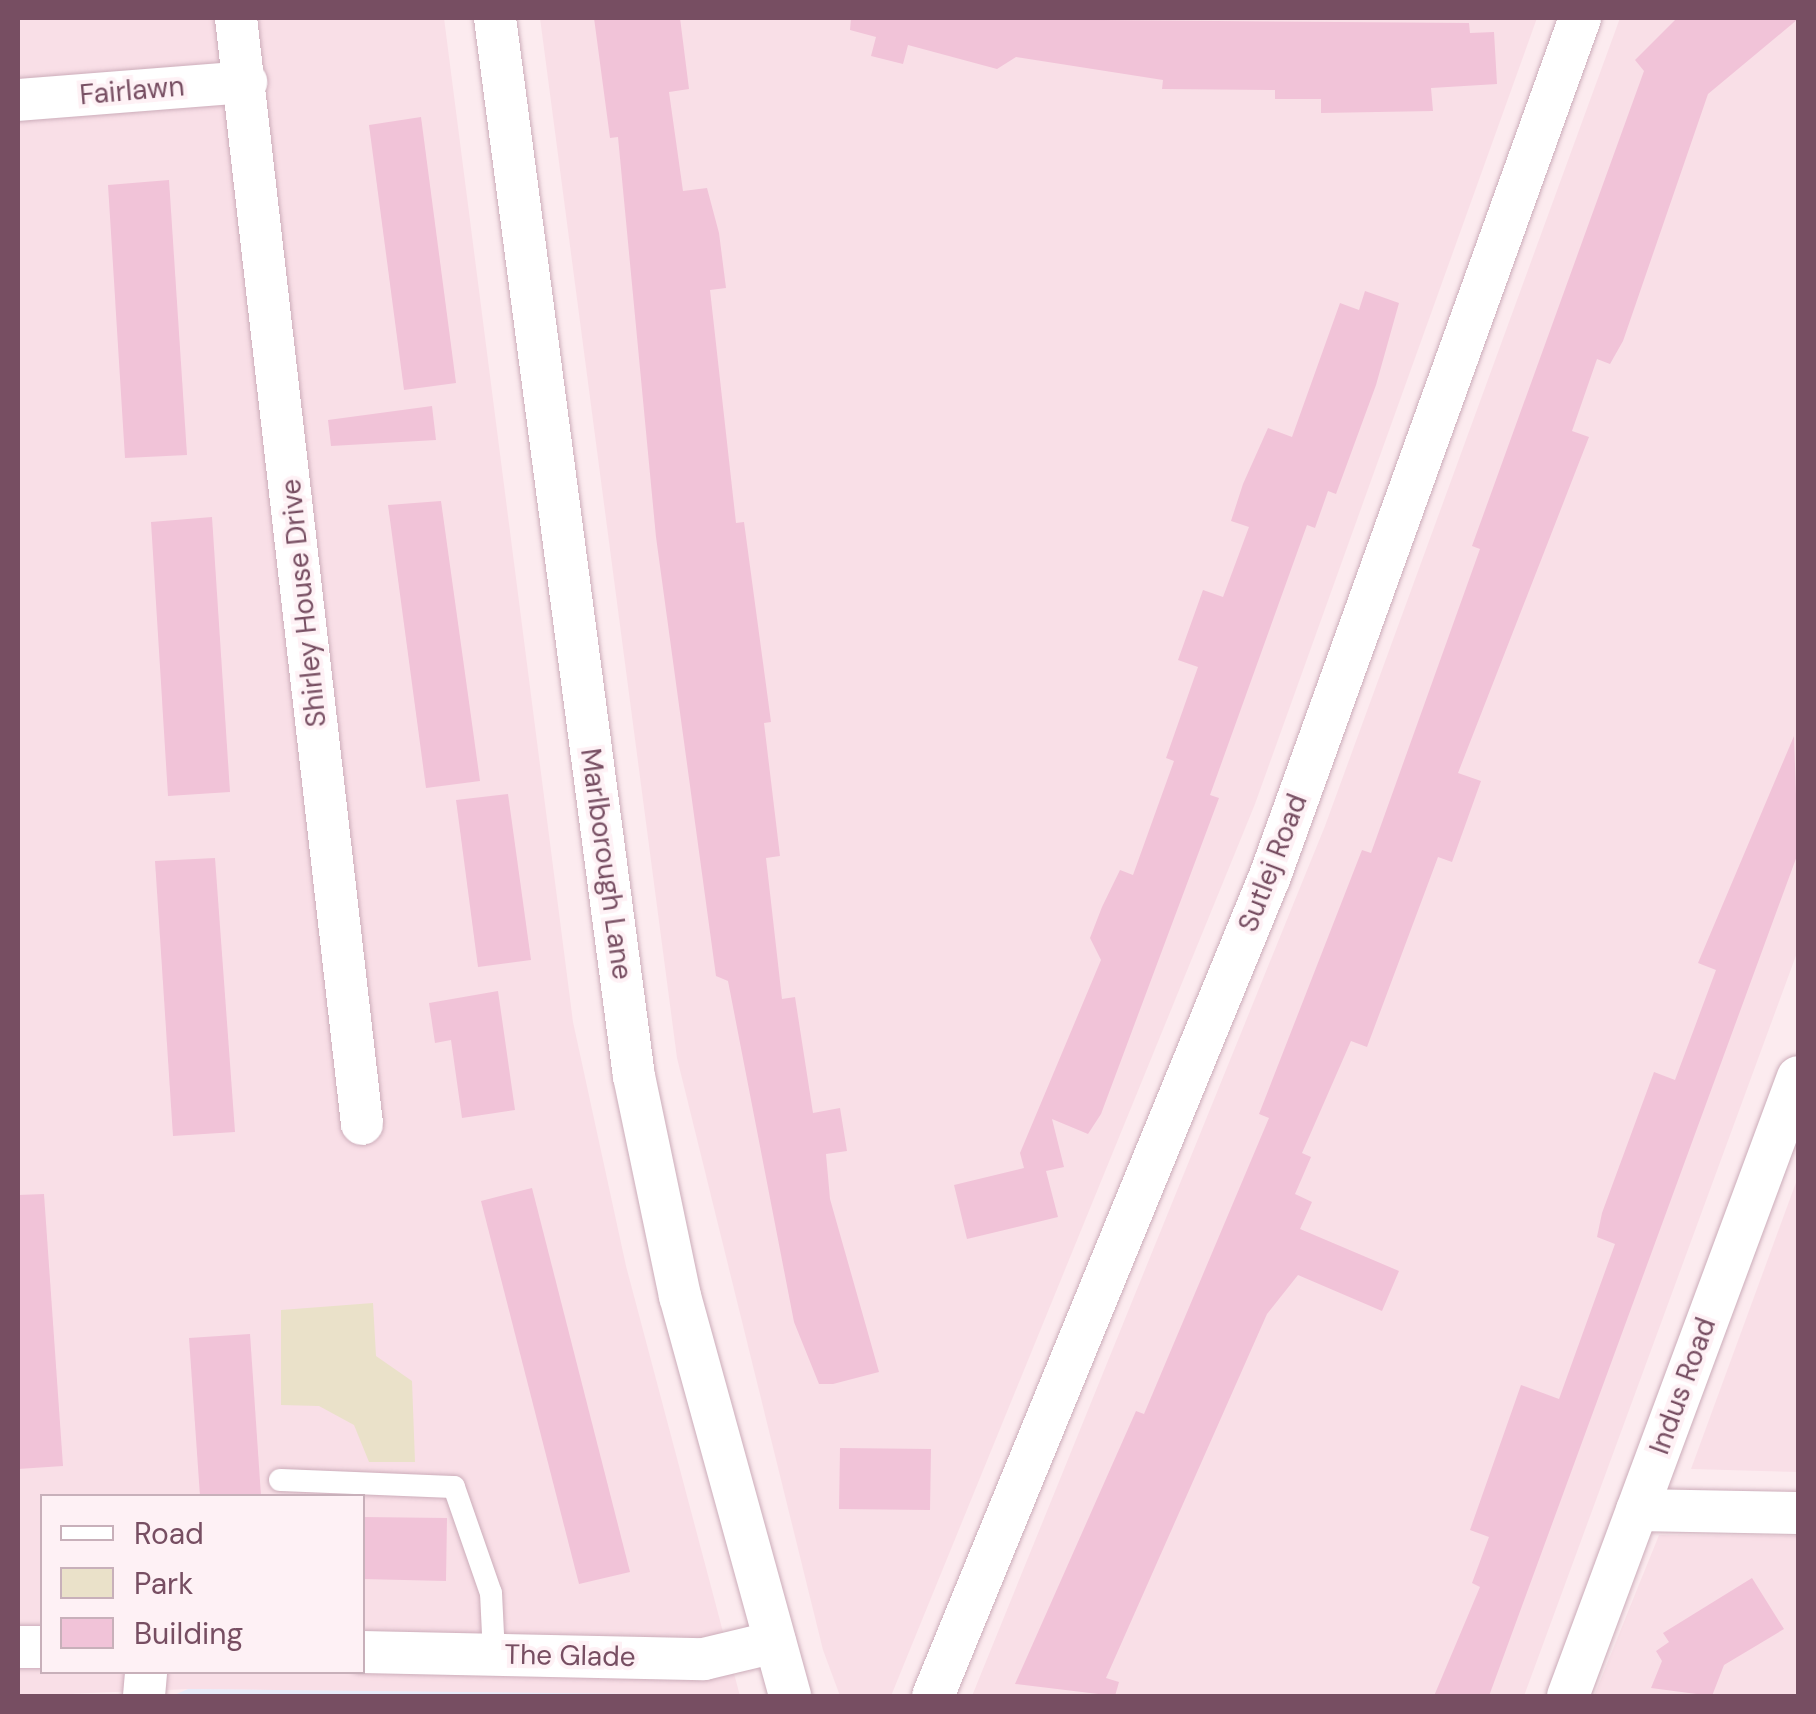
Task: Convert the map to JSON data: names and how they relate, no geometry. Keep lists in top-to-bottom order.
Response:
{
  "streets": {
    "street": [
      "Fairlawn",
      "Shirley House Drive",
      "Sutlej Road",
      "Marlborough Lane",
      "Indus Road",
      "The Glade"
    ]
  },
  "crossings": [
    ["Fairlawn", "Shirley House Drive"],
    ["Marlborough Lane", "The Glade"]
  ],
  "legend": ["Road", "Park", "Building"]
}
